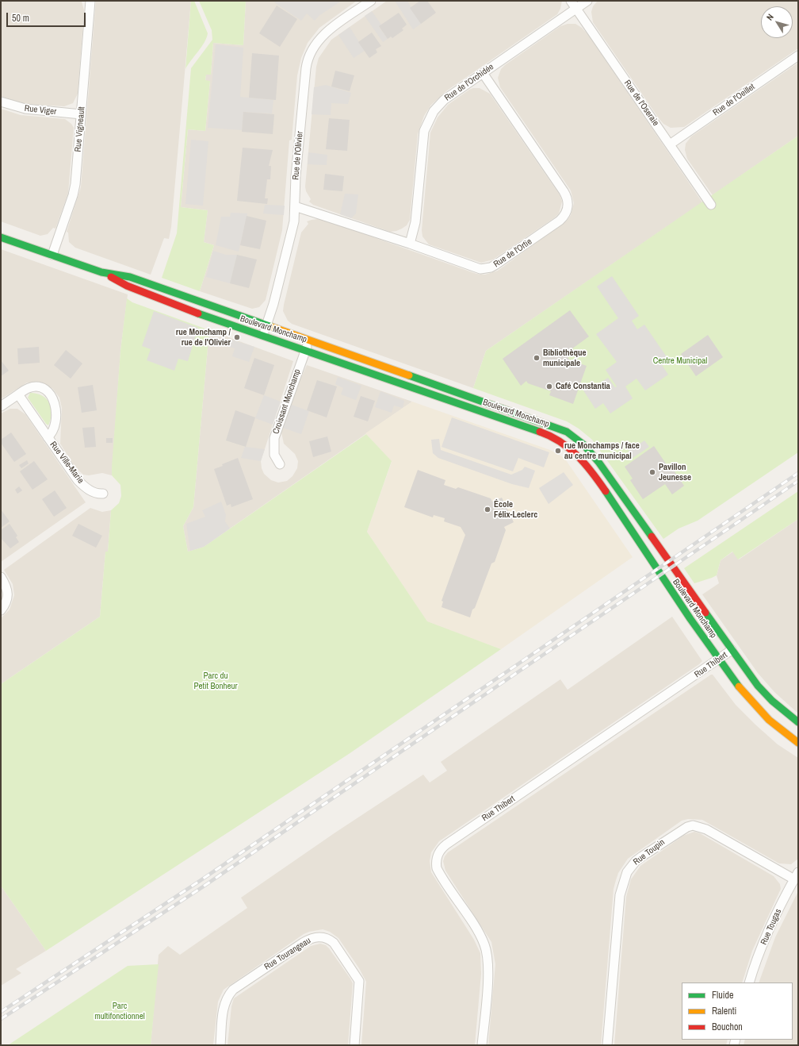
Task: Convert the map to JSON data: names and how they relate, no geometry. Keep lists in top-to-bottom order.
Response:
{
  "streets": {
    "street": [
      "Rue de l'Orchidée",
      "Rue de l'Oeillet",
      "Rue de l'Oseraie",
      "Rue Viger",
      "Rue Vigneault",
      "Rue de l'Olivier",
      "Rue de l'Ortie",
      "Boulevard Monchamp",
      "Croissant Monchamp",
      "Rue Ville-Marie",
      "Rue Thibert",
      "Rue Toupin",
      "Rue Tougas",
      "Rue Tourangeau"
    ]
  },
  "crossings": [
    ["Rue de l'Orchidée", "Rue de l'Oseraie"],
    ["Rue de l'Orchidée", "Rue de l'Ortie"],
    ["Rue de l'Oeillet", "Rue de l'Oseraie"],
    ["Rue Viger", "Rue Vigneault"],
    ["Rue Vigneault", "Boulevard Monchamp"],
    ["Rue de l'Olivier", "Rue de l'Ortie"],
    ["Rue de l'Olivier", "Boulevard Monchamp"],
    ["Boulevard Monchamp", "Croissant Monchamp"],
    ["Boulevard Monchamp", "Rue Thibert"],
    ["Rue Toupin", "Rue Tougas"]
  ],
  "parks": ["Centre Municipal", "Parc du Petit Bonheur", "Parc multifonctionnel"],
  "places": [
    "rue Monchamp / rue de l'Olivier",
    "Bibliothèque municipale",
    "Café Constantia",
    "rue Monchamps / face au centre municipal",
    "Pavillon Jeunesse",
    "École Félix-Leclerc"
  ],
  "legend": ["Fluide", "Ralenti", "Bouchon"],
  "scale_bar": "50 m",
  "north": "top left"
}
